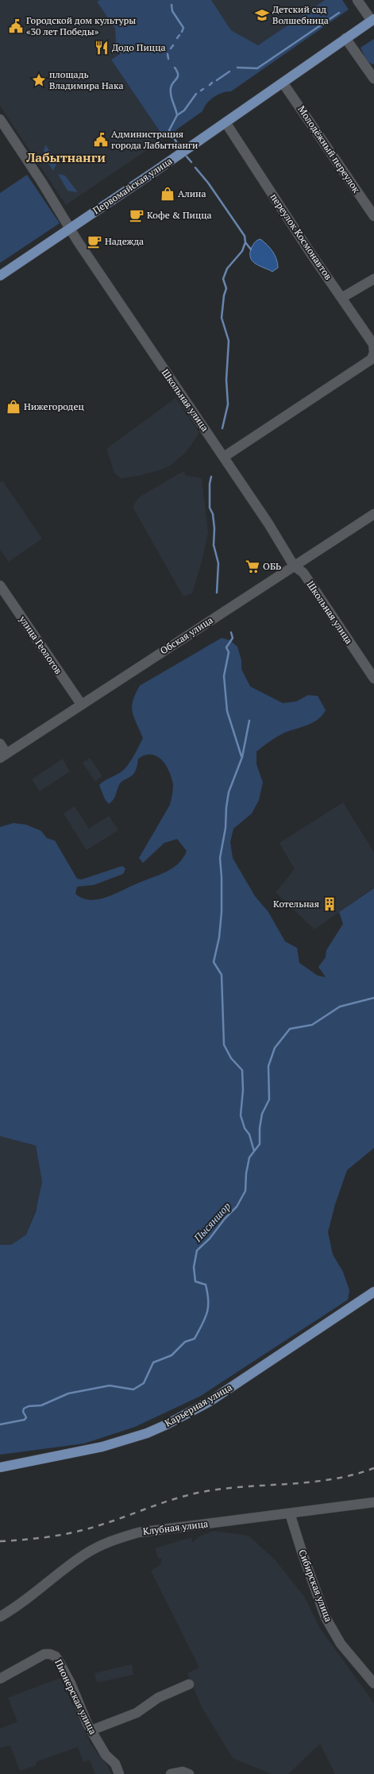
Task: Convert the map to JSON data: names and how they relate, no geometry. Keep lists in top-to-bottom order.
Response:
{
  "streets": {
    "main road": ["Первомайская улица", "Карьерная улица"],
    "street": [
      "Молодёжный переулок",
      "переулок Космонавтов",
      "Школьная улица",
      "Обская улица",
      "улица Геологов",
      "Клубная улица",
      "Сибирская улица",
      "Пионерская улица"
    ]
  },
  "crossings": [
    ["Молодёжный переулок", "Первомайская улица"],
    ["Первомайская улица", "переулок Космонавтов"],
    ["Первомайская улица", "Школьная улица"],
    ["переулок Космонавтов", "Школьная улица"],
    ["Школьная улица", "Обская улица"],
    ["Обская улица", "улица Геологов"],
    ["Клубная улица", "Сибирская улица"]
  ],
  "districts": ["Лабытнанги"],
  "water": ["Пысяншор"],
  "places": {
    "school or university": ["Детский сад Волшебница"],
    "public building": ["Городской дом культуры «30 лет Победы»", "Администрация города Лабытнанги"],
    "restaurant": ["Додо Пицца"],
    "place": ["площадь Владимира Нака"],
    "shop": ["Алина", "Нижегородец"],
    "cafe": ["Кофе & Пицца", "Надежда"],
    "supermarket": ["ОБЬ"],
    "building": ["Котельная"]
  }
}
